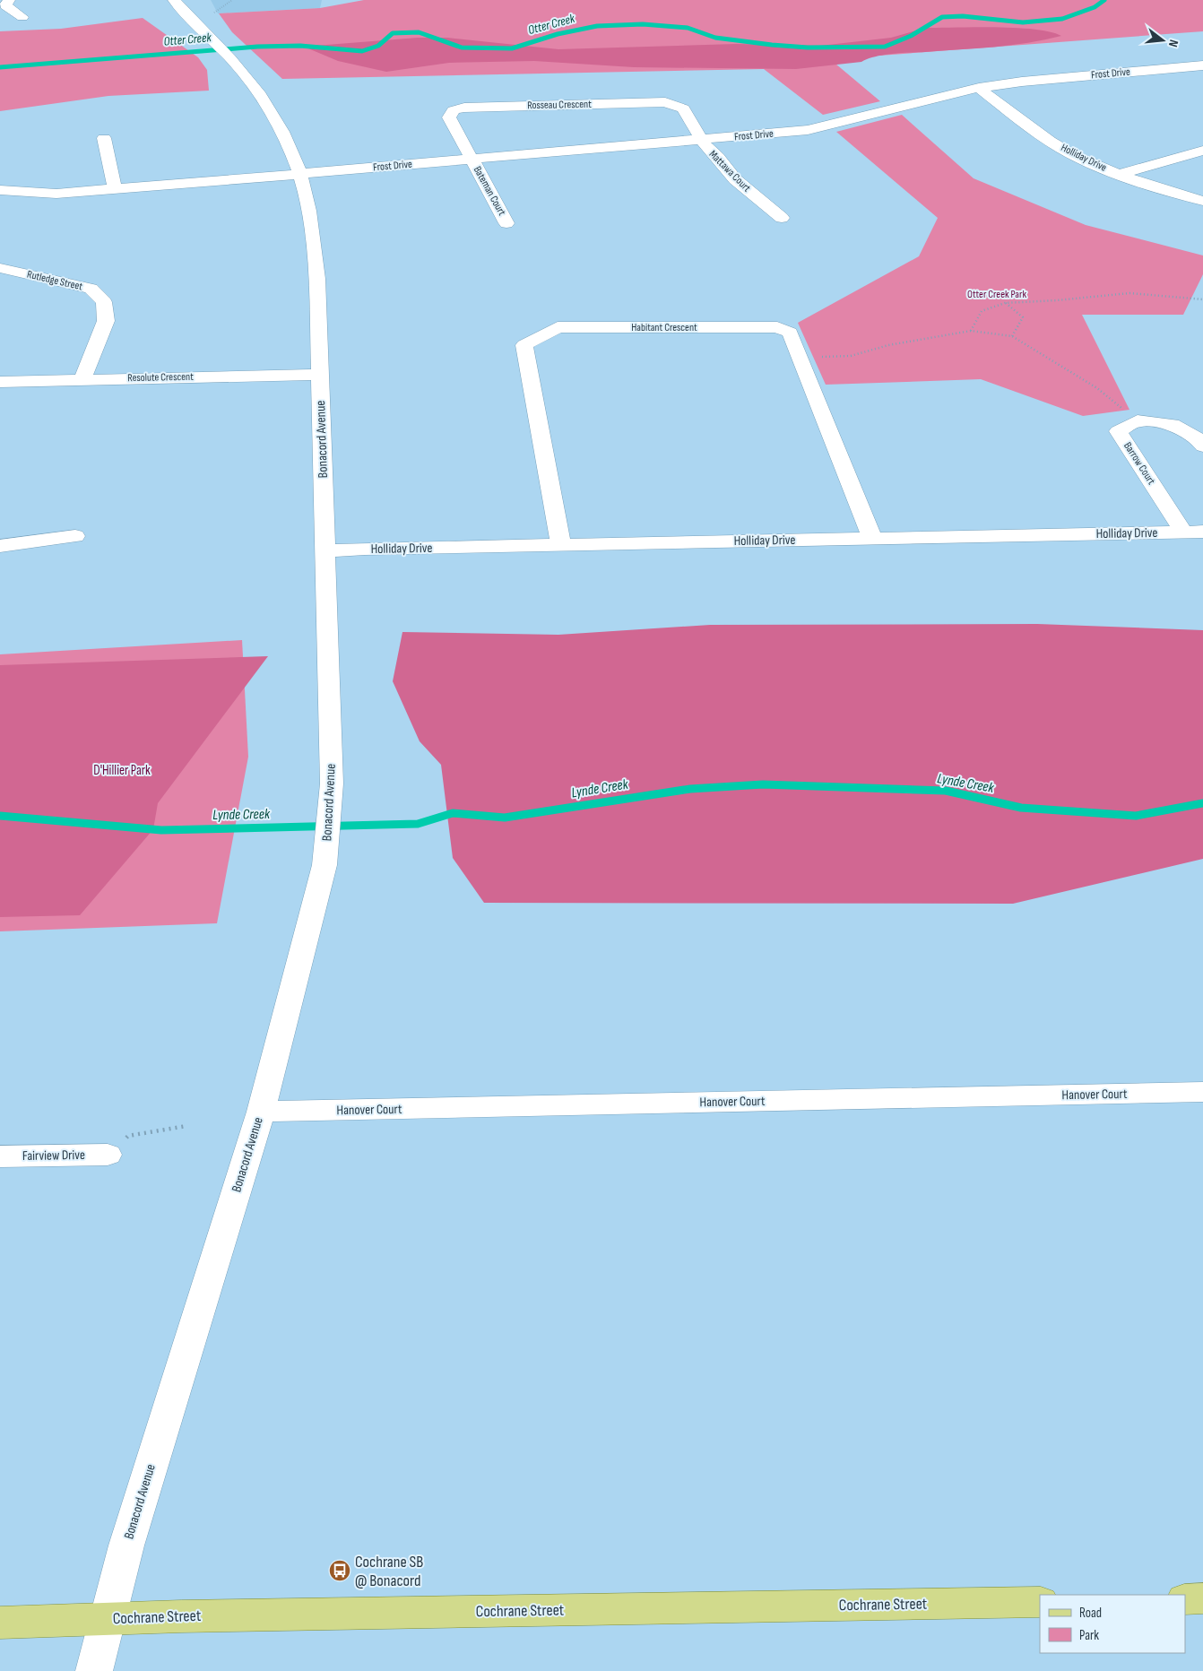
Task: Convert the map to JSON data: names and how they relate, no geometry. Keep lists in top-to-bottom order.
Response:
{
  "streets": {
    "main road": ["Cochrane Street"],
    "street": [
      "Frost Drive",
      "Rosseau Crescent",
      "Holliday Drive",
      "Mattawa Court",
      "Bateman Court",
      "Rutledge Street",
      "Habitant Crescent",
      "Resolute Crescent",
      "Bonacord Avenue",
      "Barrow Court",
      "Hanover Court",
      "Fairview Drive"
    ]
  },
  "crossings": [
    ["Frost Drive", "Rosseau Crescent"],
    ["Frost Drive", "Holliday Drive"],
    ["Frost Drive", "Mattawa Court"],
    ["Frost Drive", "Bateman Court"],
    ["Frost Drive", "Bonacord Avenue"],
    ["Rosseau Crescent", "Mattawa Court"],
    ["Rosseau Crescent", "Bateman Court"],
    ["Holliday Drive", "Habitant Crescent"],
    ["Holliday Drive", "Bonacord Avenue"],
    ["Holliday Drive", "Barrow Court"],
    ["Rutledge Street", "Resolute Crescent"],
    ["Resolute Crescent", "Bonacord Avenue"],
    ["Bonacord Avenue", "Hanover Court"],
    ["Bonacord Avenue", "Cochrane Street"]
  ],
  "water": ["Otter Creek", "Lynde Creek"],
  "parks": ["Otter Creek Park", "D'Hillier Park"],
  "places": {
    "bus stop": ["Cochrane SB @ Bonacord"]
  },
  "legend": ["Road", "Park"],
  "north": "right"
}
